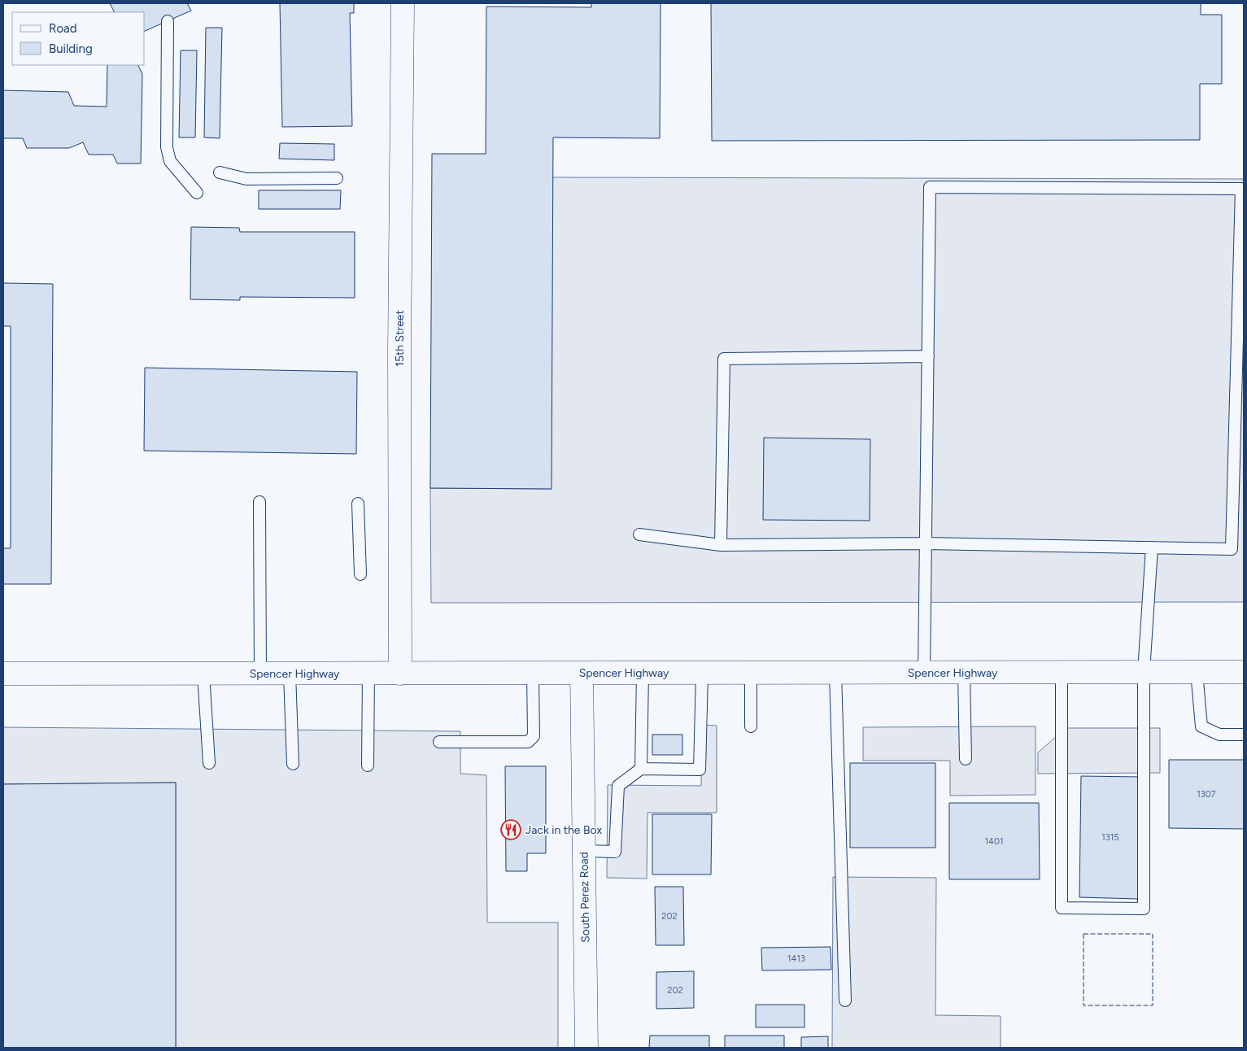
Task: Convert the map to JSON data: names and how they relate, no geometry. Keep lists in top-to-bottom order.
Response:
{
  "streets": {
    "main road": ["15th Street", "Spencer Highway", "South Perez Road"]
  },
  "crossings": [
    ["15th Street", "Spencer Highway"],
    ["Spencer Highway", "South Perez Road"]
  ],
  "places": {
    "restaurant": ["Jack in the Box"]
  },
  "house_numbers": [
    "1307",
    "1315",
    "1401",
    "202",
    "1413",
    "202"
  ],
  "legend": ["Road", "Building"]
}
